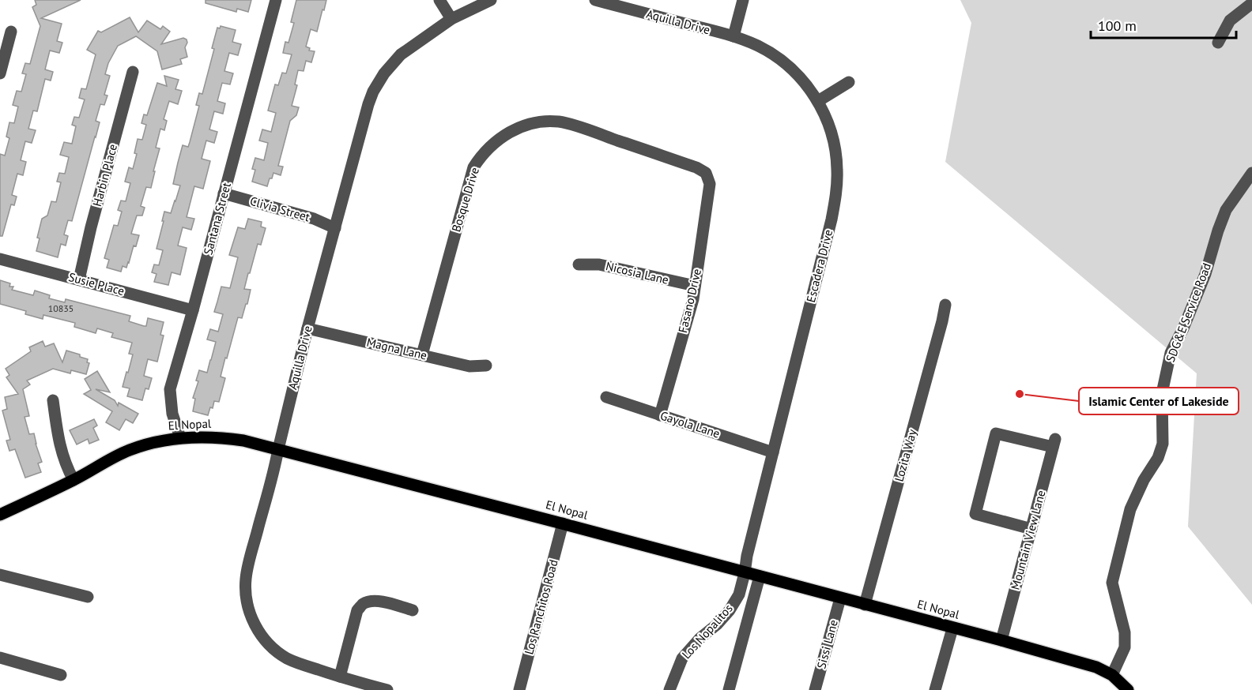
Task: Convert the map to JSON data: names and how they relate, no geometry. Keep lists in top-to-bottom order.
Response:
{
  "streets": {
    "main road": ["El Nopal"],
    "street": [
      "Aquilla Drive",
      "Harbin Place",
      "Bosque Drive",
      "Clivia Street",
      "Santana Street",
      "Escadera Drive",
      "Nicosia Lane",
      "Susie Place",
      "Fasano Drive",
      "SDG&E Service Road",
      "Magna Lane",
      "Gayola Lane",
      "Lozita Way",
      "Mountain View Lane",
      "Los Ranchitos Road",
      "Los Nopalitos",
      "Sissi Lane"
    ]
  },
  "crossings": [
    ["Aquilla Drive", "Clivia Street"],
    ["Aquilla Drive", "Escadera Drive"],
    ["Aquilla Drive", "Magna Lane"],
    ["Aquilla Drive", "El Nopal"],
    ["Harbin Place", "Susie Place"],
    ["Bosque Drive", "Fasano Drive"],
    ["Bosque Drive", "Magna Lane"],
    ["Clivia Street", "Santana Street"],
    ["Santana Street", "Susie Place"],
    ["Santana Street", "El Nopal"],
    ["Escadera Drive", "El Nopal"],
    ["Escadera Drive", "Gayola Lane"],
    ["Escadera Drive", "Los Nopalitos"],
    ["Nicosia Lane", "Fasano Drive"],
    ["Fasano Drive", "Gayola Lane"],
    ["SDG&E Service Road", "El Nopal"],
    ["El Nopal", "Lozita Way"],
    ["El Nopal", "Mountain View Lane"],
    ["El Nopal", "Los Ranchitos Road"],
    ["El Nopal", "Los Nopalitos"],
    ["El Nopal", "Sissi Lane"]
  ],
  "places": ["Islamic Center of Lakeside"],
  "house_numbers": ["10835"],
  "scale_bar": "100 m"
}
